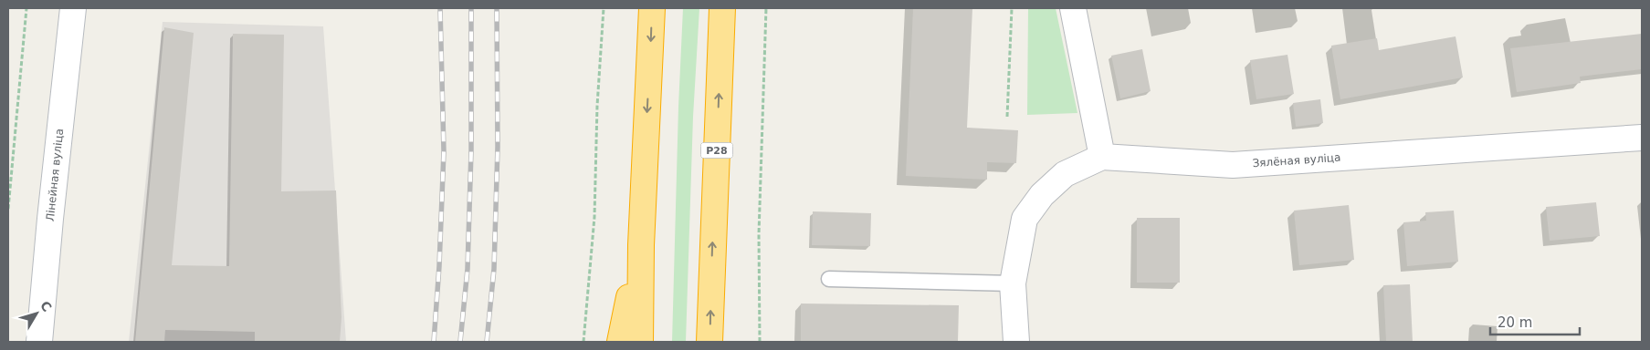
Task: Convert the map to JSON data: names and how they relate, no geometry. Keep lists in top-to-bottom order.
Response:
{
  "streets": {
    "highway": ["Р28"],
    "street": ["Зялёная вуліца", "Лінейная вуліца"]
  },
  "scale_bar": "20 m",
  "north": "top right"
}
